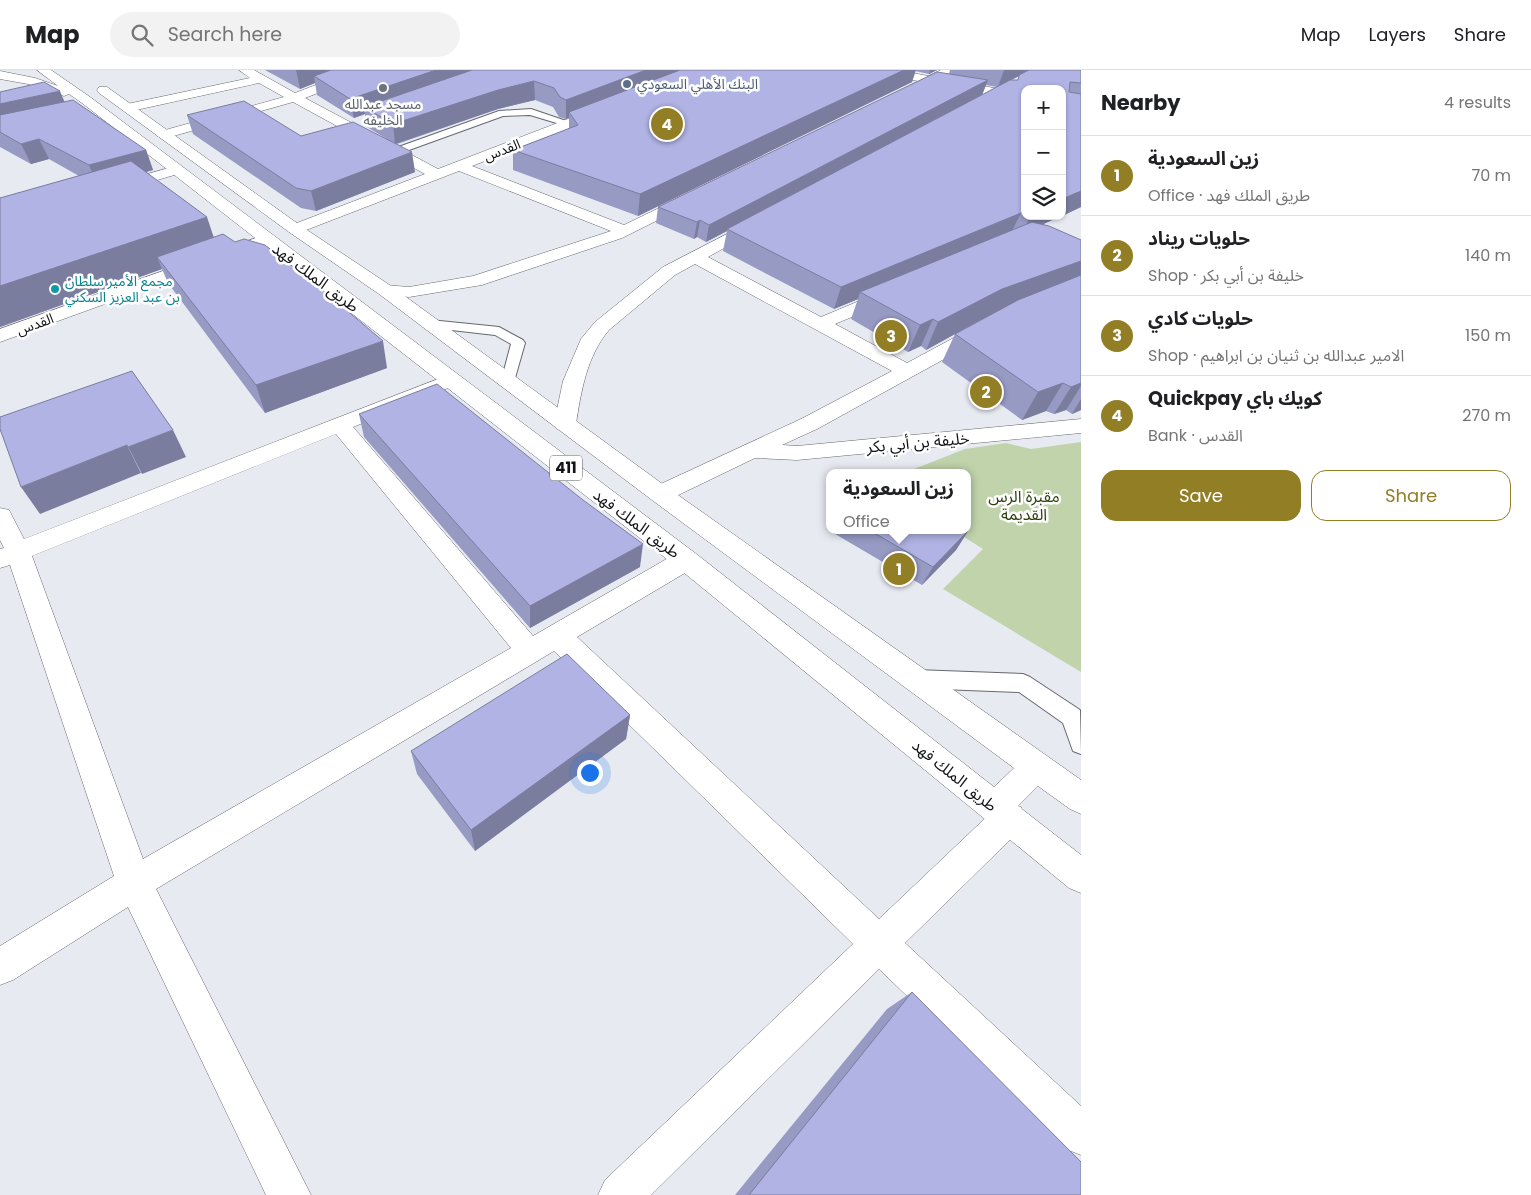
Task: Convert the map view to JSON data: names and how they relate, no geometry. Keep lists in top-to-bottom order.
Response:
{
  "streets": {
    "street": [
      "القدس",
      "طريق الملك فهد",
      "خليفة بن أبي بكر",
      "411"
    ]
  },
  "crossings": [
    ["القدس", "طريق الملك فهد"],
    ["طريق الملك فهد", "خليفة بن أبي بكر"]
  ],
  "parks": ["مقبرة الرس القديمة"],
  "places": ["البنك الأهلي السعودي", "مسجد عبدالله الخليفه", "مجمع الأمير سلطان بن عبد العزيز السكني"],
  "page": {
    "header": "Map",
    "search": "Search here",
    "nav": ["Map", "Layers", "Share"],
    "heading": ["Nearby", "4 results"],
    "map_buttons": ["+", "−"],
    "pins": [
      "4",
      "3",
      "2",
      "1"
    ],
    "list": [
      {
        "mark": "1",
        "name": "زين السعودية",
        "note": "Office · طريق الملك فهد",
        "value": "70 m"
      },
      {
        "mark": "2",
        "name": "حلويات ريناد",
        "note": "Shop · خليفة بن أبي بكر",
        "value": "140 m"
      },
      {
        "mark": "3",
        "name": "حلويات كادي",
        "note": "Shop · الامير عبدالله بن ثنيان بن ابراهيم",
        "value": "150 m"
      },
      {
        "mark": "4",
        "name": "Quickpay كويك باي",
        "note": "Bank · القدس",
        "value": "270 m"
      }
    ],
    "buttons": ["Save", "Share"],
    "popup": ["زين السعودية", "Office"]
  }
}
